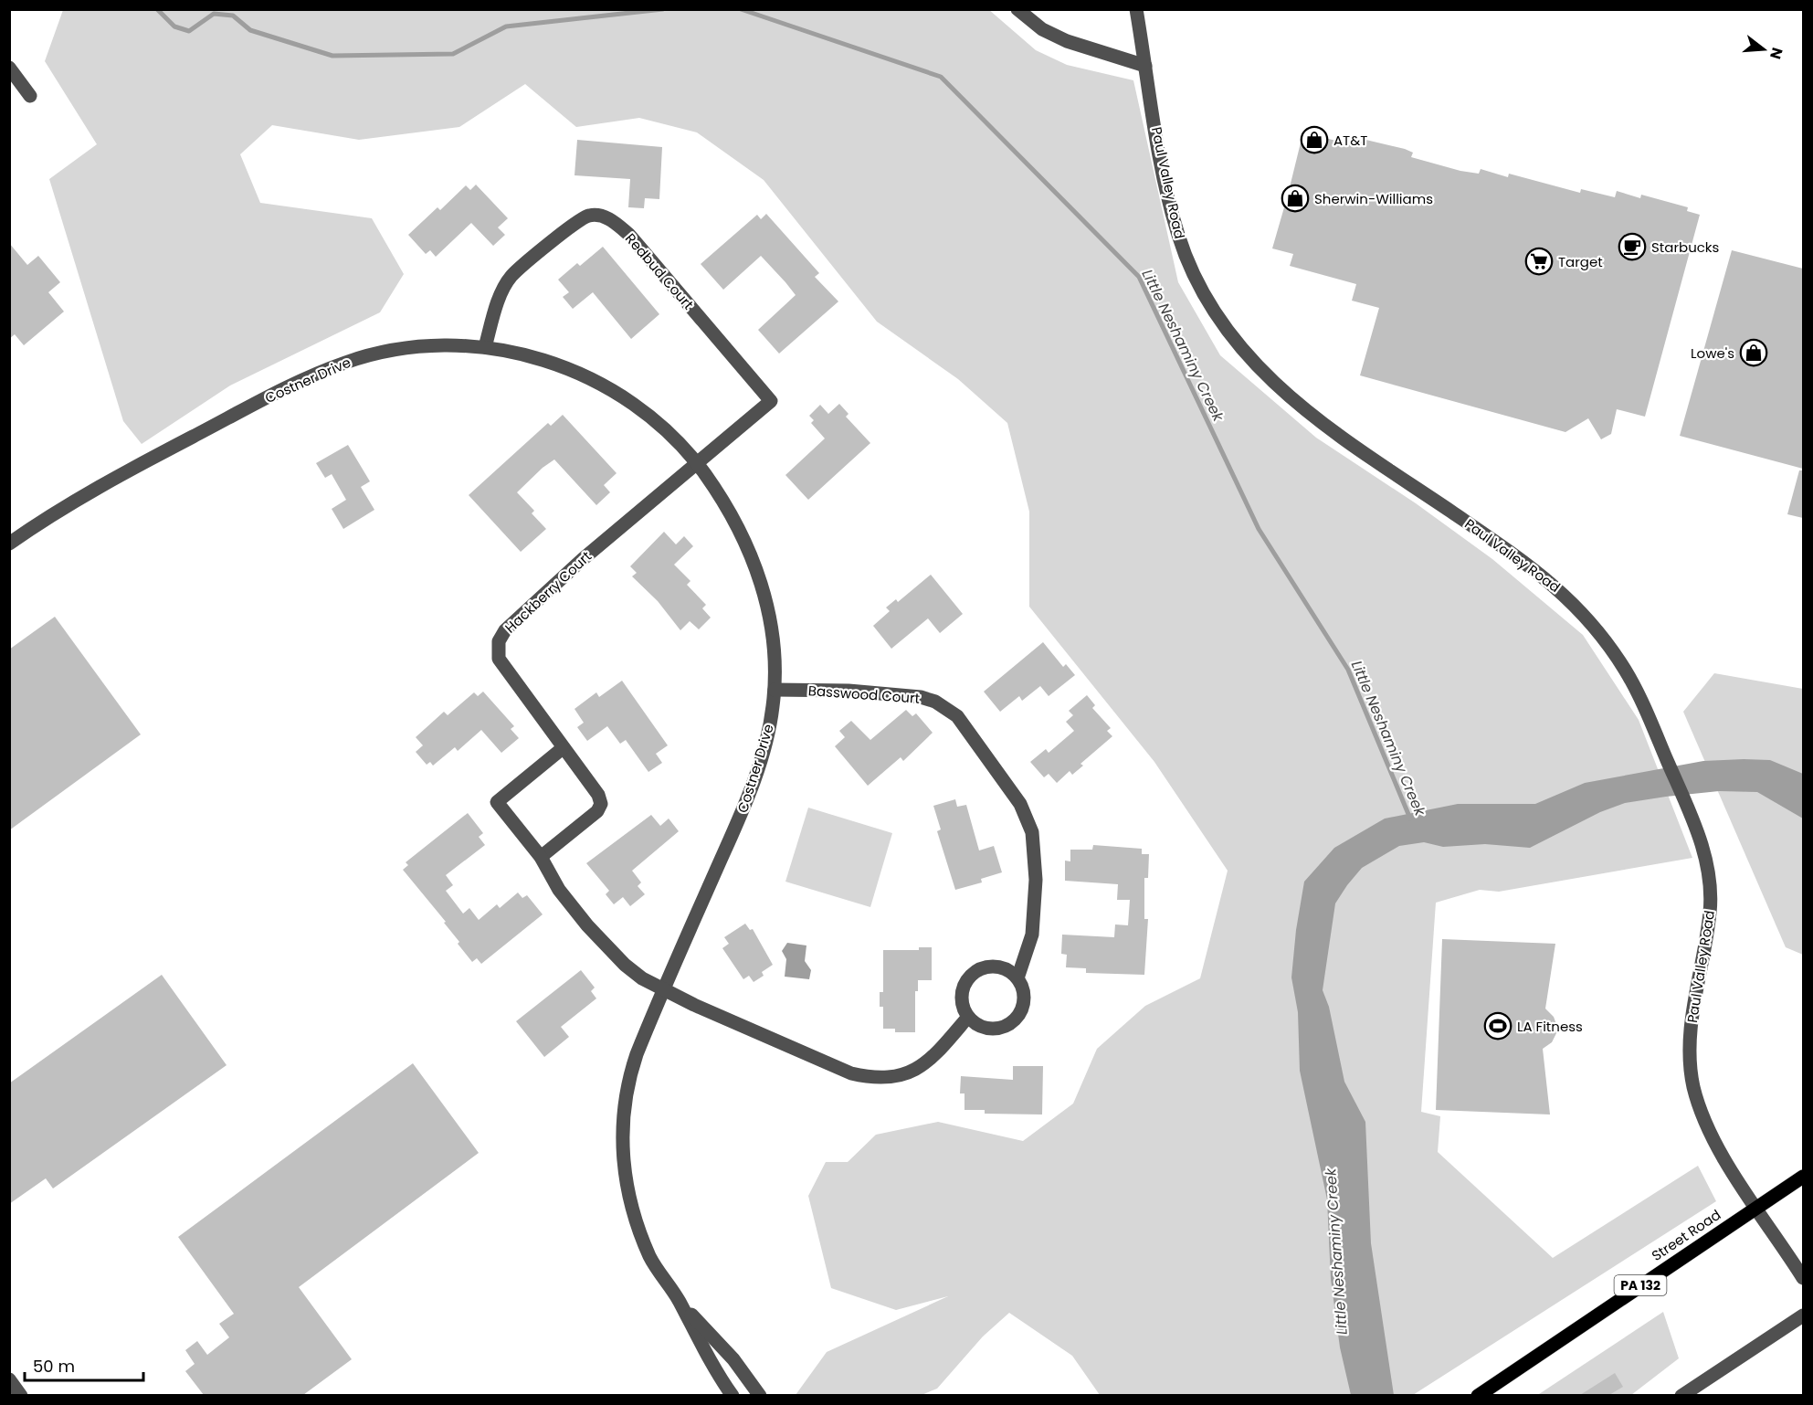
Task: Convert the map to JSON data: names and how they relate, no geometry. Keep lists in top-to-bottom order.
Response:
{
  "streets": {
    "main road": ["Street Road", "PA 132"],
    "street": [
      "Paul Valley Road",
      "Redbud Court",
      "Costner Drive",
      "Hackberry Court",
      "Basswood Court"
    ]
  },
  "crossings": [
    ["Paul Valley Road", "Street Road"],
    ["Redbud Court", "Costner Drive"],
    ["Redbud Court", "Hackberry Court"],
    ["Costner Drive", "Hackberry Court"],
    ["Costner Drive", "Basswood Court"]
  ],
  "water": ["Little Neshaminy Creek"],
  "places": {
    "shop": ["AT&T", "Sherwin-Williams", "Lowe's"],
    "cafe": ["Starbucks"],
    "supermarket": ["Target"],
    "sports": ["LA Fitness"]
  },
  "scale_bar": "50 m",
  "north": "right"
}
